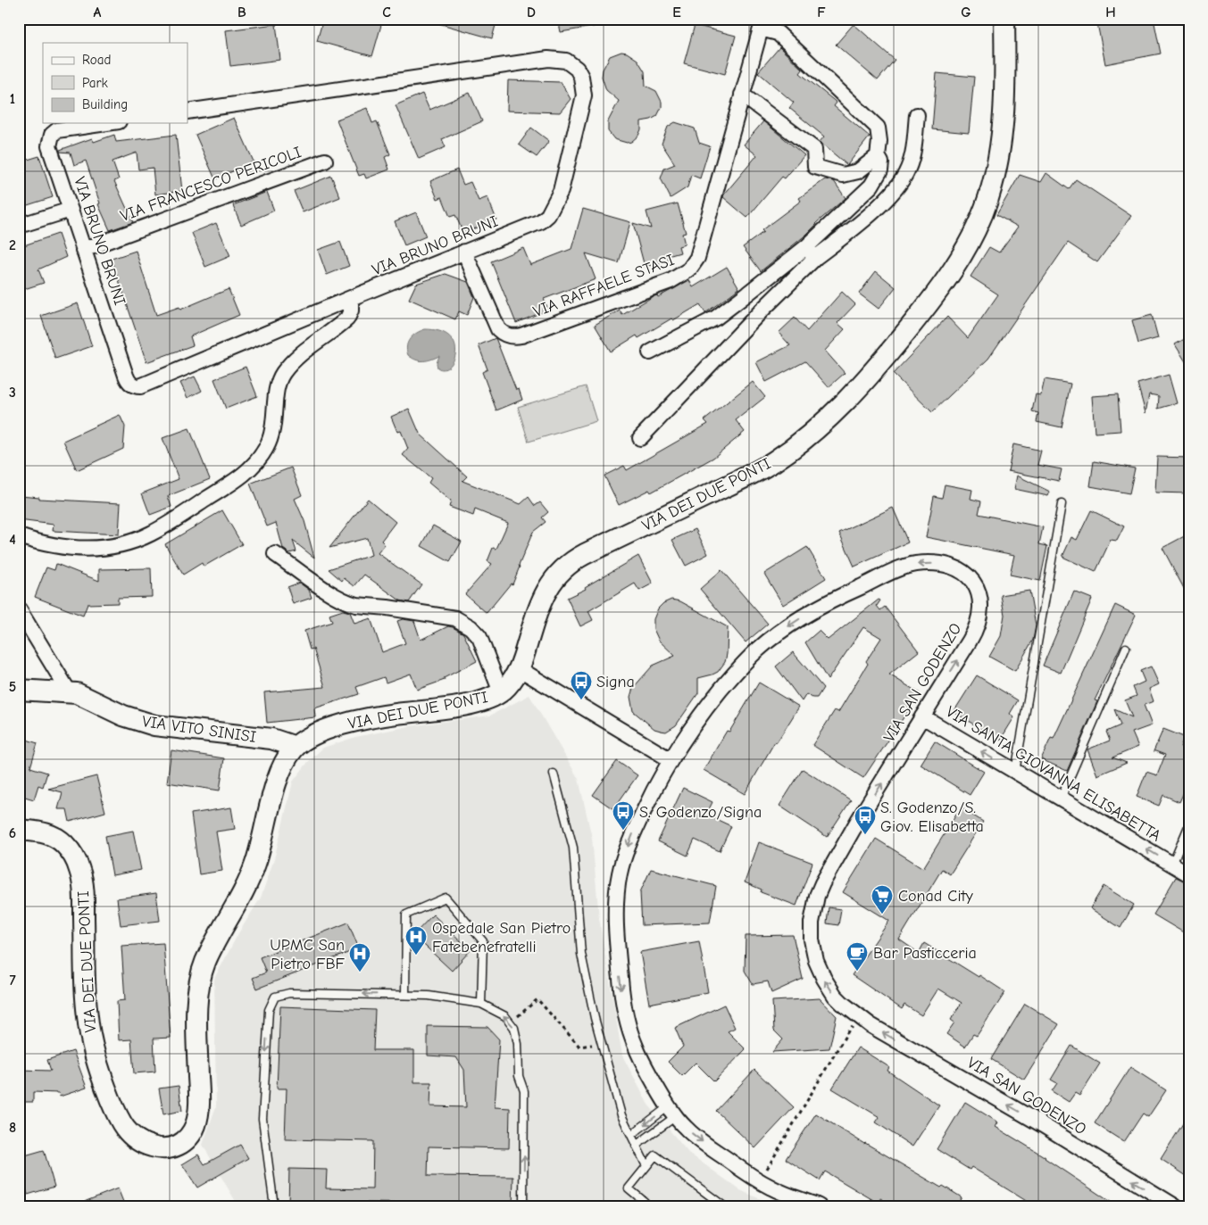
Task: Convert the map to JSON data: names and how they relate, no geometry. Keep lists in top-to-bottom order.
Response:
{
  "streets": {
    "street": [
      "VIA FRANCESCO PERICOLI",
      "VIA BRUNO BRUNI",
      "VIA RAFFAELE STASI",
      "VIA DEI DUE PONTI",
      "VIA SAN GODENZO",
      "VIA VITO SINISI",
      "VIA SANTA GIOVANNA ELISABETTA"
    ]
  },
  "crossings": [
    ["VIA FRANCESCO PERICOLI", "VIA BRUNO BRUNI"],
    ["VIA BRUNO BRUNI", "VIA RAFFAELE STASI"],
    ["VIA DEI DUE PONTI", "VIA VITO SINISI"],
    ["VIA SAN GODENZO", "VIA SANTA GIOVANNA ELISABETTA"]
  ],
  "one_way": ["VIA SANTA GIOVANNA ELISABETTA"],
  "places": {
    "bus stop": ["Signa", "S. Godenzo/Signa", "S. Godenzo/S. Giov. Elisabetta"],
    "supermarket": ["Conad City"],
    "hospital": ["Ospedale San Pietro Fatebenefratelli", "UPMC San Pietro FBF"],
    "cafe": ["Bar Pasticceria"]
  },
  "legend": ["Road", "Park", "Building"],
  "grid": {
    "columns": [
      "A",
      "B",
      "C",
      "D",
      "E",
      "F",
      "G",
      "H"
    ],
    "rows": [
      "1",
      "2",
      "3",
      "4",
      "5",
      "6",
      "7",
      "8"
    ]
  }
}
